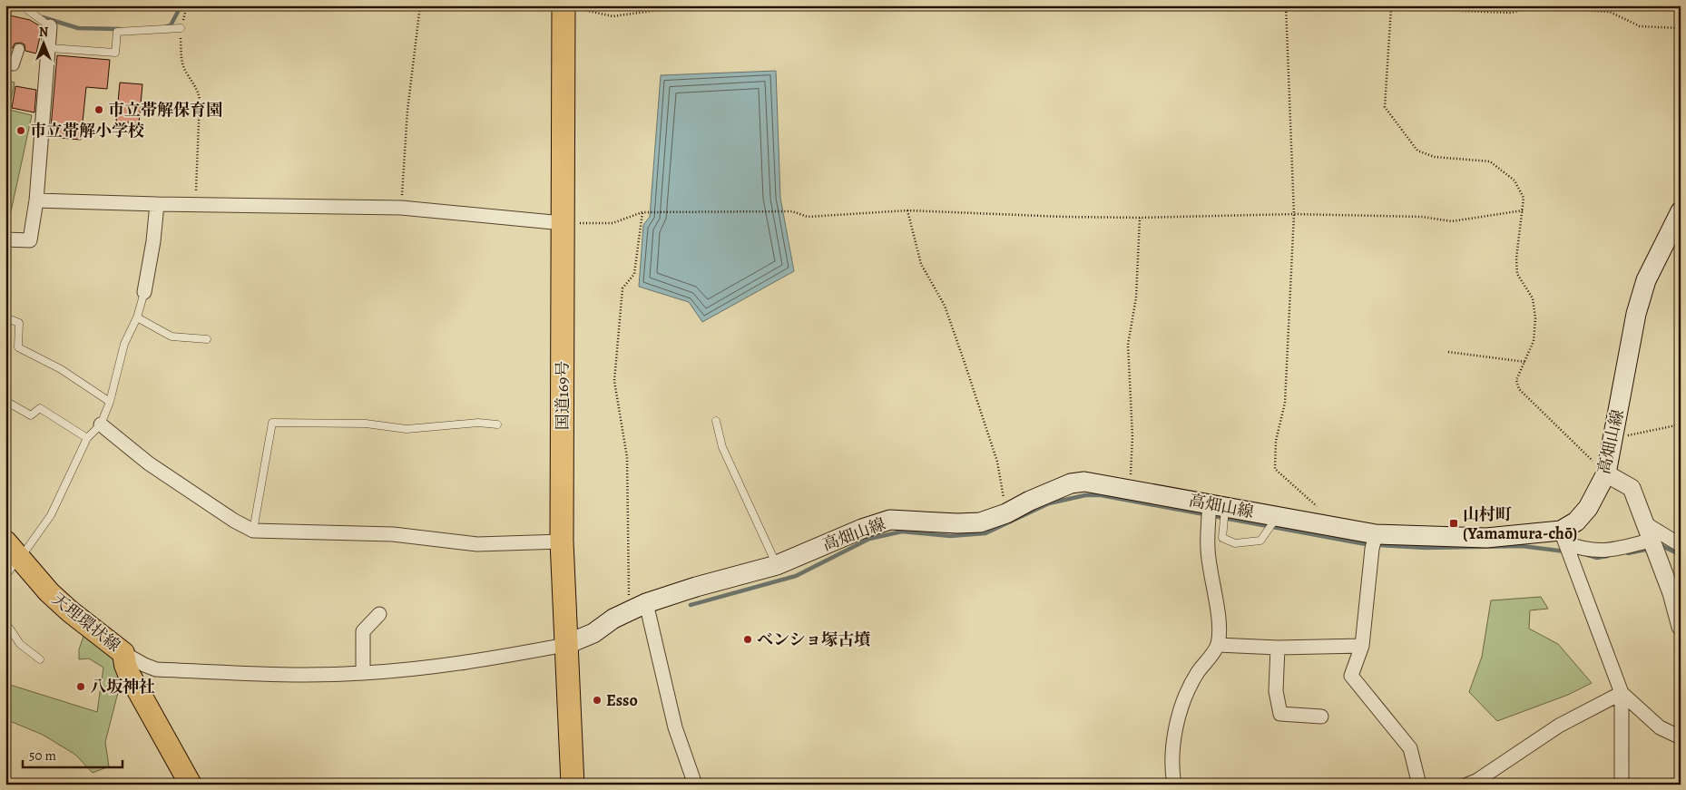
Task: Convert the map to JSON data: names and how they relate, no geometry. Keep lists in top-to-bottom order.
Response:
{
  "streets": {
    "highway": ["国道169号"],
    "main road": ["高畑山線", "天理環状線"]
  },
  "crossings": [
    ["国道169号", "高畑山線"]
  ],
  "places": {
    "other": [
      "市立帯解保育園",
      "市立帯解小学校",
      "ベンショ塚古墳",
      "八坂神社",
      "Esso"
    ],
    "transit": ["山村町 (Yamamura-chō)"]
  },
  "scale_bar": "50 m",
  "north": "top"
}
